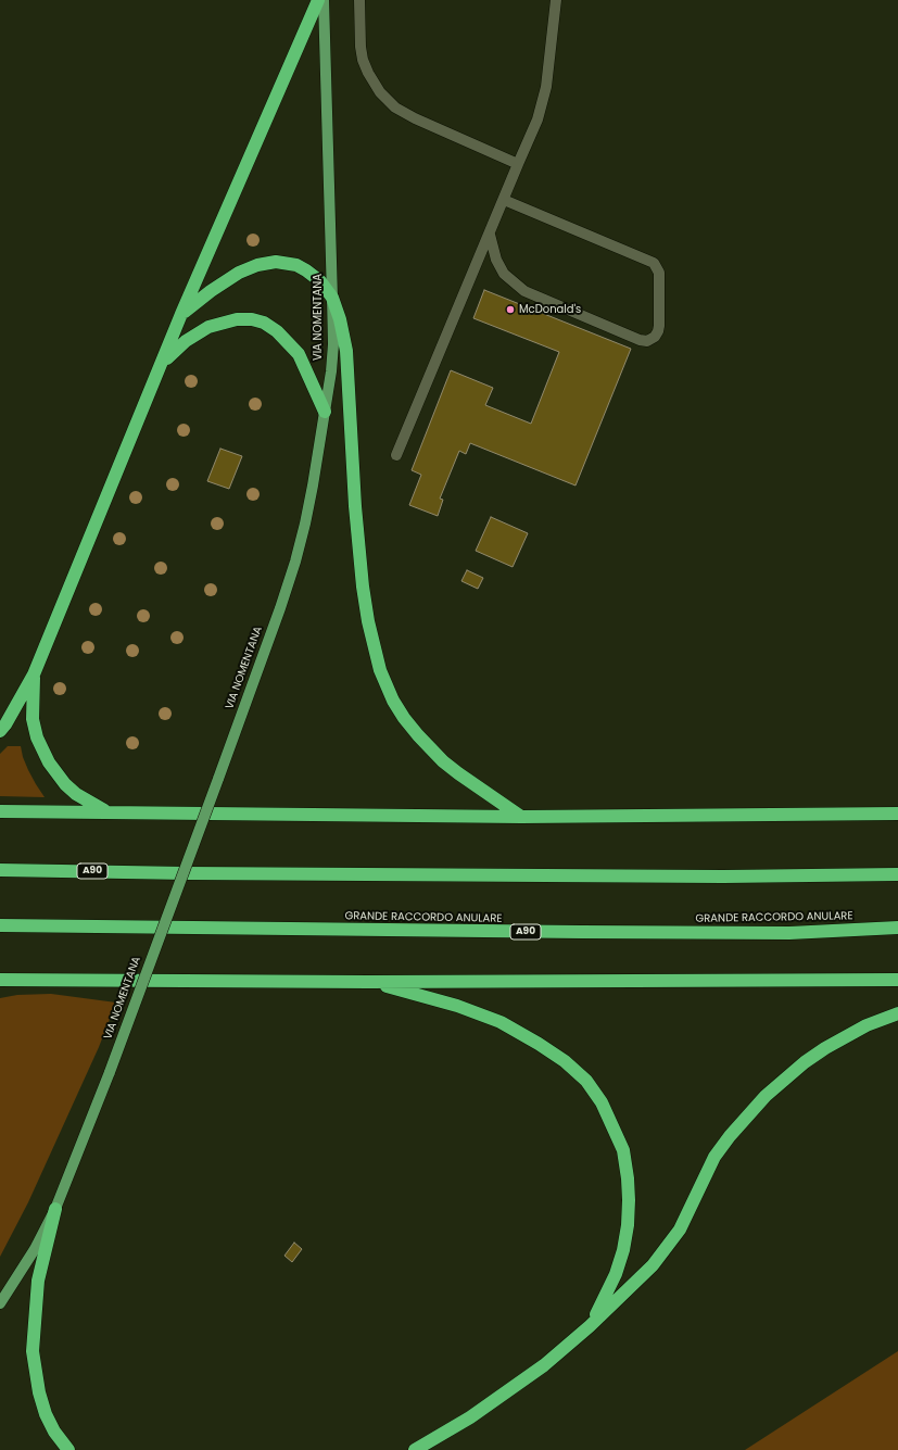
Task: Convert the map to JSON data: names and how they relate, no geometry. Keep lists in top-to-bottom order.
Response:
{
  "streets": {
    "highway": ["A90", "GRANDE RACCORDO ANULARE"],
    "main road": ["VIA NOMENTANA"]
  },
  "places": ["McDonald's"]
}
